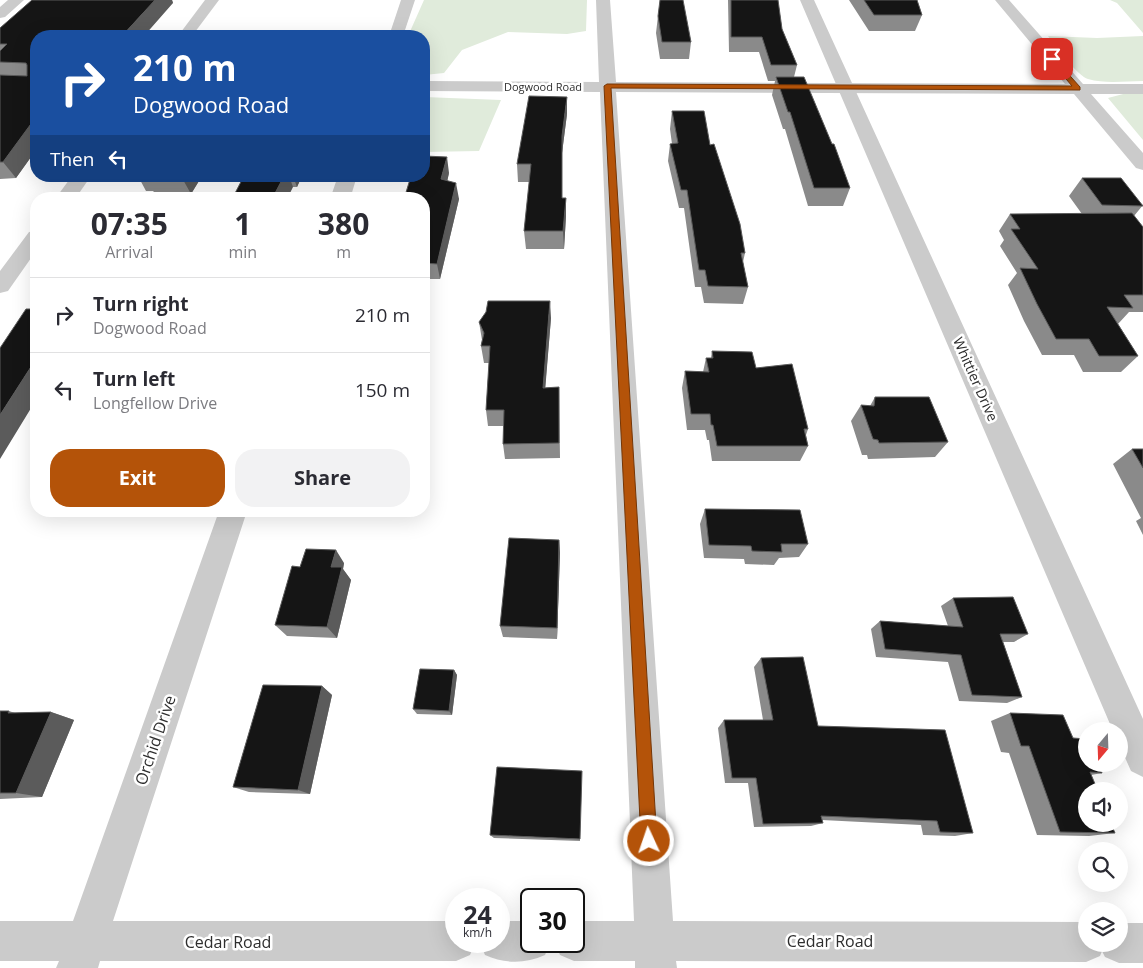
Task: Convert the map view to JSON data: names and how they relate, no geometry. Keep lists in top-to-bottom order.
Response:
{
  "streets": {
    "street": [
      "Dogwood Road",
      "Whittier Drive",
      "Orchid Drive",
      "Cedar Road"
    ]
  },
  "crossings": [
    ["Dogwood Road", "Whittier Drive"],
    ["Orchid Drive", "Cedar Road"]
  ],
  "north": "bottom",
  "page": {
    "turn": ["210 m", "Dogwood Road"],
    "then": "Then",
    "eta": [
      "07:35",
      "Arrival",
      "1",
      "min",
      "380",
      "m"
    ],
    "list": [
      {
        "name": "Turn right",
        "note": "Dogwood Road",
        "value": "210 m"
      },
      {
        "name": "Turn left",
        "note": "Longfellow Drive",
        "value": "150 m"
      }
    ],
    "buttons": ["Exit", "Share"],
    "speed": "24 km/h",
    "limit": "30"
  }
}
